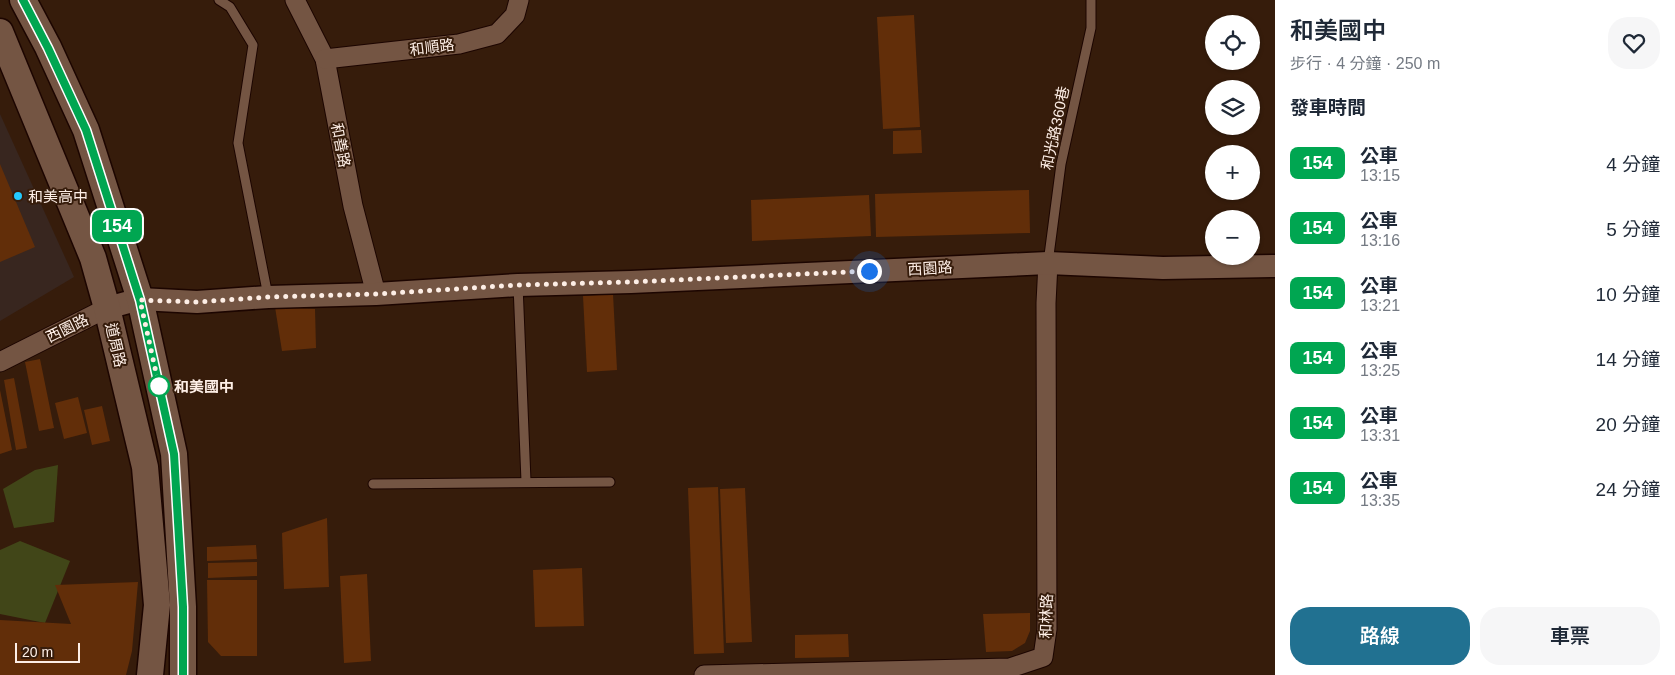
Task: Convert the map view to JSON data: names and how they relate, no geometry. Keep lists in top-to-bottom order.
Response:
{
  "streets": {
    "main road": ["道周路"],
    "street": [
      "和順路",
      "和善路",
      "西園路",
      "和林路"
    ],
    "lane": ["和光路360巷"]
  },
  "crossings": [
    ["和順路", "和善路"],
    ["和光路360巷", "西園路"],
    ["和光路360巷", "和林路"],
    ["和善路", "西園路"],
    ["西園路", "道周路"],
    ["西園路", "和林路"]
  ],
  "places": ["和美高中", "和美國中"],
  "lines": ["bus line 154"],
  "scale_bar": "20 m",
  "page": {
    "on_map": "154",
    "heading": [
      ["和美國中", "步行 · 4 分鐘 · 250 m"],
      "發車時間"
    ],
    "map_buttons": ["+", "−"],
    "list": [
      {
        "mark": "154",
        "name": "公車",
        "note": "13:15",
        "value": "4 分鐘"
      },
      {
        "mark": "154",
        "name": "公車",
        "note": "13:16",
        "value": "5 分鐘"
      },
      {
        "mark": "154",
        "name": "公車",
        "note": "13:21",
        "value": "10 分鐘"
      },
      {
        "mark": "154",
        "name": "公車",
        "note": "13:25",
        "value": "14 分鐘"
      },
      {
        "mark": "154",
        "name": "公車",
        "note": "13:31",
        "value": "20 分鐘"
      },
      {
        "mark": "154",
        "name": "公車",
        "note": "13:35",
        "value": "24 分鐘"
      }
    ],
    "buttons": ["路線", "車票"],
    "scale": "20 m"
  }
}
